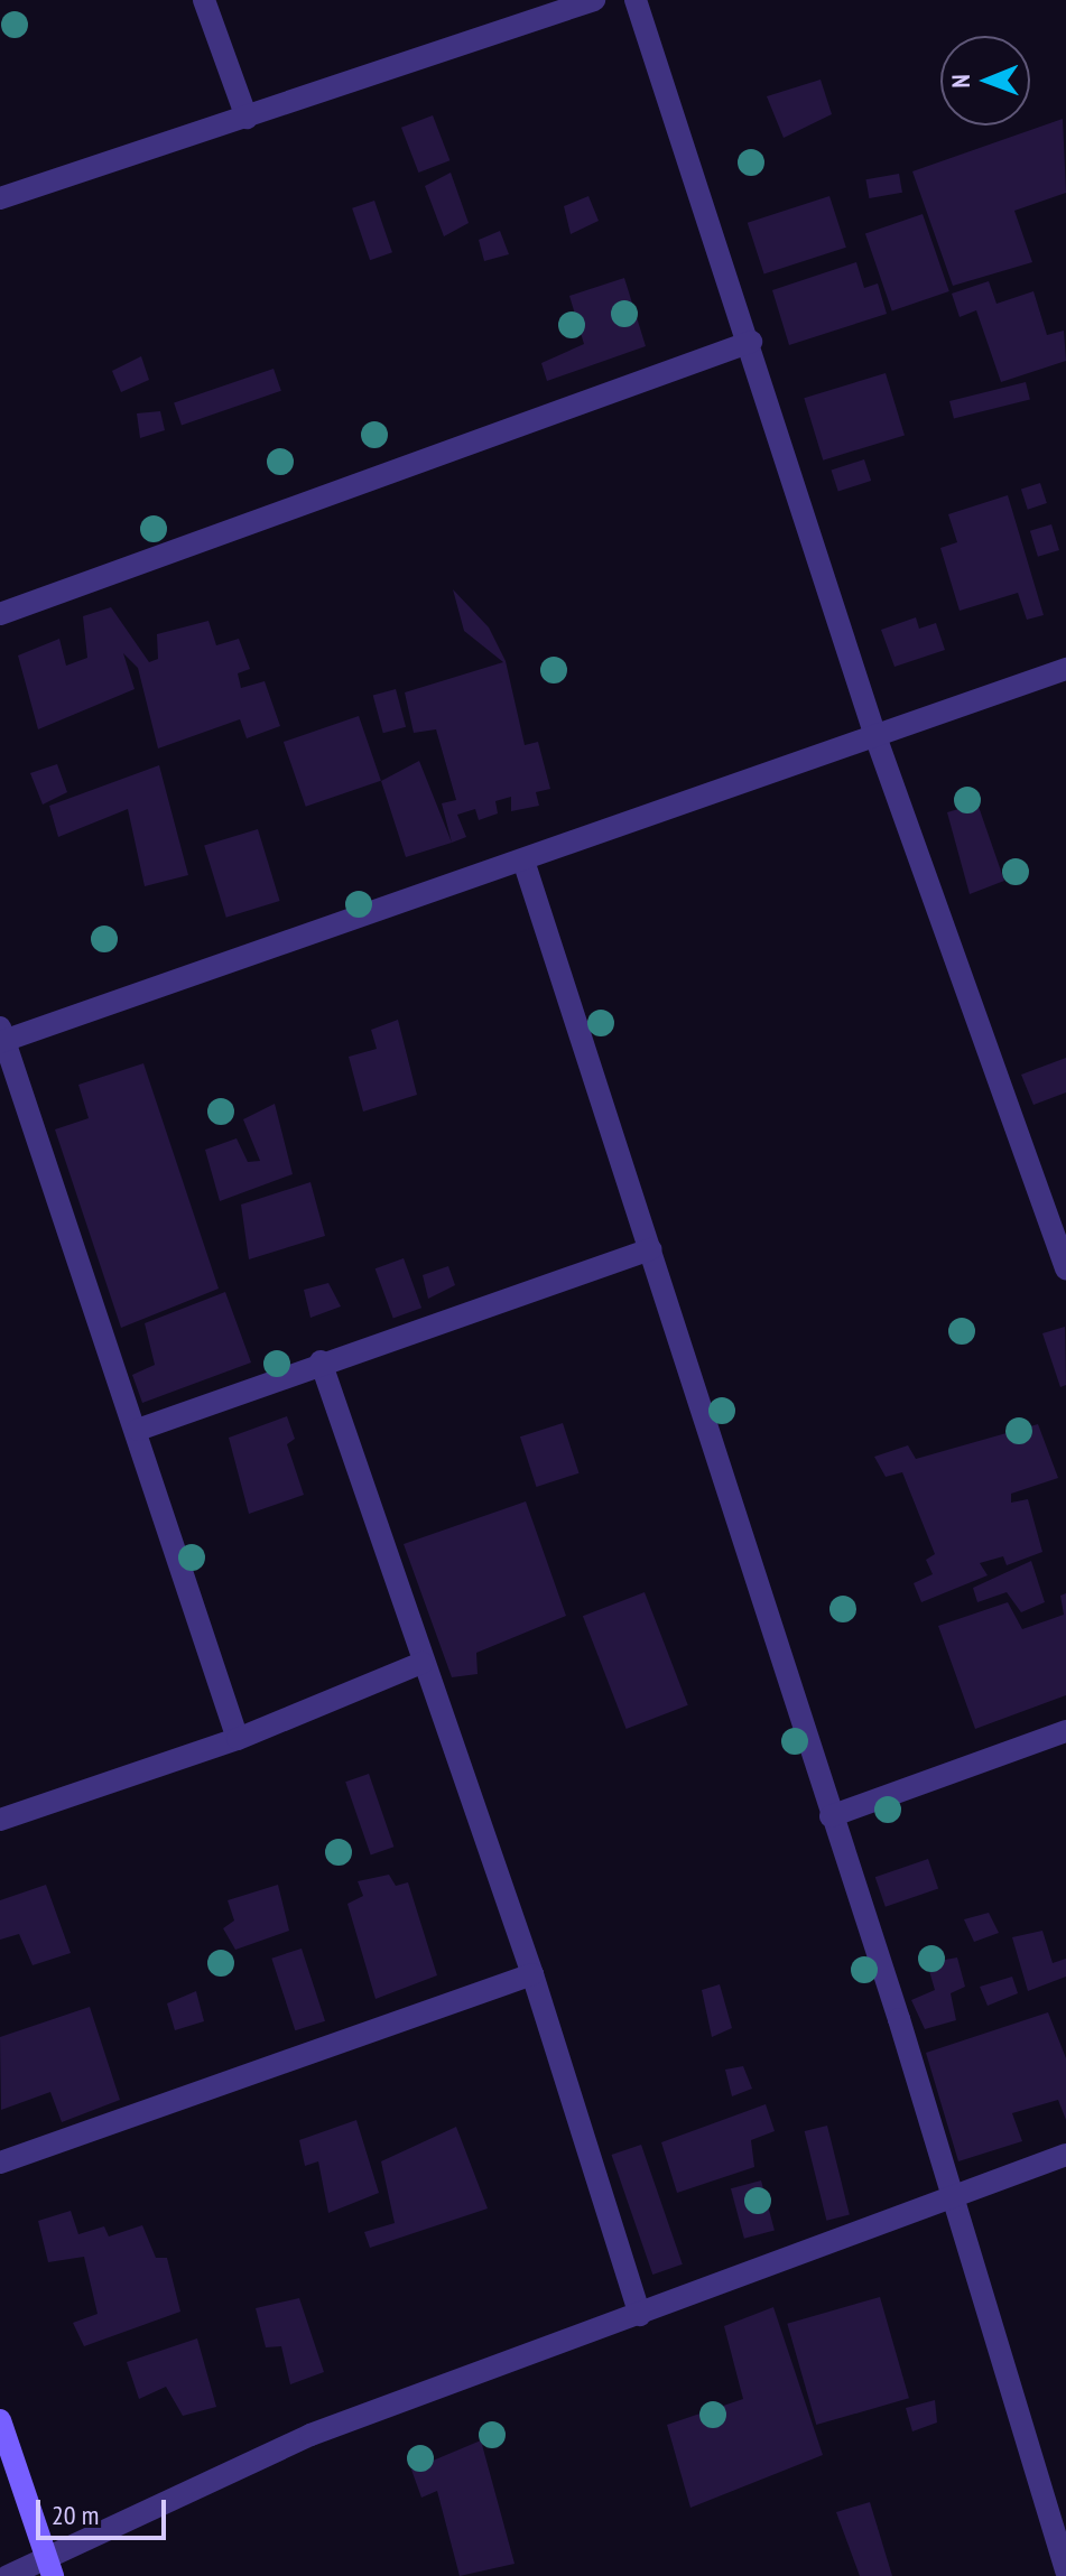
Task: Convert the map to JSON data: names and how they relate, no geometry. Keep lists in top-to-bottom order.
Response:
{
  "scale_bar": "20 m",
  "north": "left"
}
